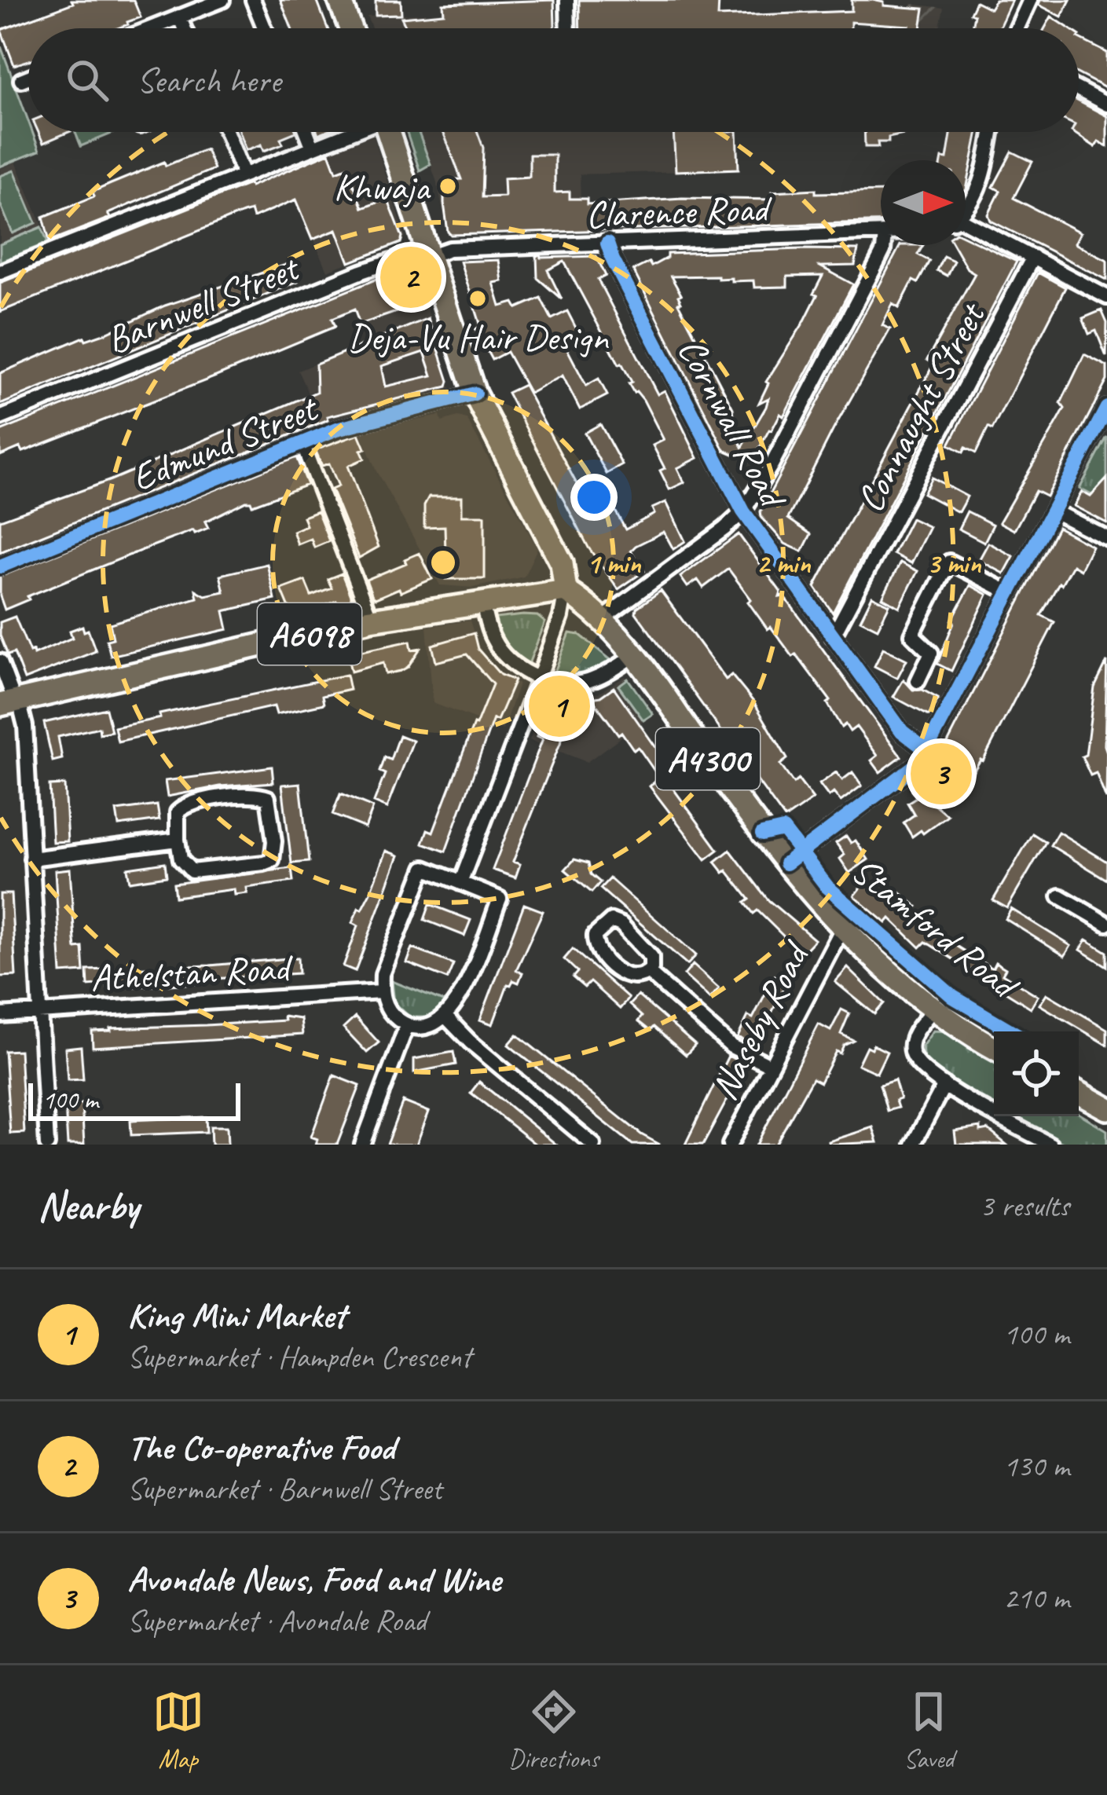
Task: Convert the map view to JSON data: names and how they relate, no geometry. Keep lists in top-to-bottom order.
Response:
{
  "streets": {
    "main road": ["A6098", "A4300", "Stamford Road"],
    "street": [
      "Clarence Road",
      "Barnwell Street",
      "Connaught Street",
      "Cornwall Road",
      "Edmund Street",
      "Athelstan Road",
      "Naseby Road"
    ]
  },
  "crossings": [
    ["Clarence Road", "Barnwell Street"],
    ["Clarence Road", "Cornwall Road"],
    ["Connaught Street", "Cornwall Road"],
    ["A6098", "Stamford Road"],
    ["Stamford Road", "Naseby Road"]
  ],
  "places": ["Khwaja", "Deja-Vu Hair Design"],
  "scale_bar": "100 m",
  "north": "right",
  "page": {
    "search": "Search here",
    "pins": ["2", "1", "3"],
    "scale": "100 m",
    "heading": ["Nearby", "3 results"],
    "list": [
      {
        "mark": "1",
        "name": "King Mini Market",
        "note": "Supermarket · Hampden Crescent",
        "value": "100 m"
      },
      {
        "mark": "2",
        "name": "The Co-operative Food",
        "note": "Supermarket · Barnwell Street",
        "value": "130 m"
      },
      {
        "mark": "3",
        "name": "Avondale News, Food and Wine",
        "note": "Supermarket · Avondale Road",
        "value": "210 m"
      }
    ],
    "nav": ["Map", "Directions", "Saved"]
  },
  "rings": ["1 min", "2 min", "3 min"]
}
